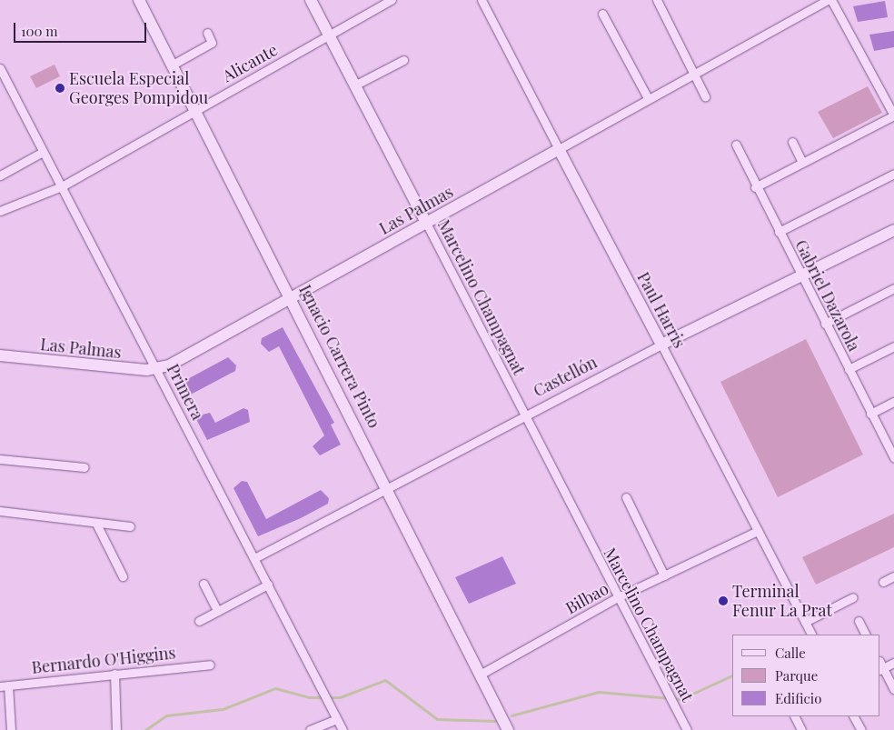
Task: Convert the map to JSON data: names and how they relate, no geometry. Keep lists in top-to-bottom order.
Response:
{
  "streets": {
    "main road": [
      "Las Palmas",
      "Marcelino Champagnat",
      "Paul Harris",
      "Ignacio Carrera Pinto",
      "Castellón"
    ],
    "street": [
      "Alicante",
      "Gabriel Dazarola",
      "Primera",
      "Bilbao",
      "Bernardo O'Higgins"
    ]
  },
  "crossings": [
    ["Alicante", "Marcelino Champagnat"],
    ["Alicante", "Ignacio Carrera Pinto"],
    ["Alicante", "Primera"],
    ["Las Palmas", "Marcelino Champagnat"],
    ["Las Palmas", "Paul Harris"],
    ["Las Palmas", "Ignacio Carrera Pinto"],
    ["Las Palmas", "Primera"],
    ["Gabriel Dazarola", "Castellón"],
    ["Marcelino Champagnat", "Castellón"],
    ["Marcelino Champagnat", "Bilbao"],
    ["Paul Harris", "Castellón"],
    ["Paul Harris", "Bilbao"],
    ["Ignacio Carrera Pinto", "Castellón"],
    ["Ignacio Carrera Pinto", "Bilbao"],
    ["Castellón", "Primera"]
  ],
  "places": ["Escuela Especial Georges Pompidou", "Terminal Fenur La Prat"],
  "legend": ["Calle", "Parque", "Edificio"],
  "scale_bar": "100 m"
}
